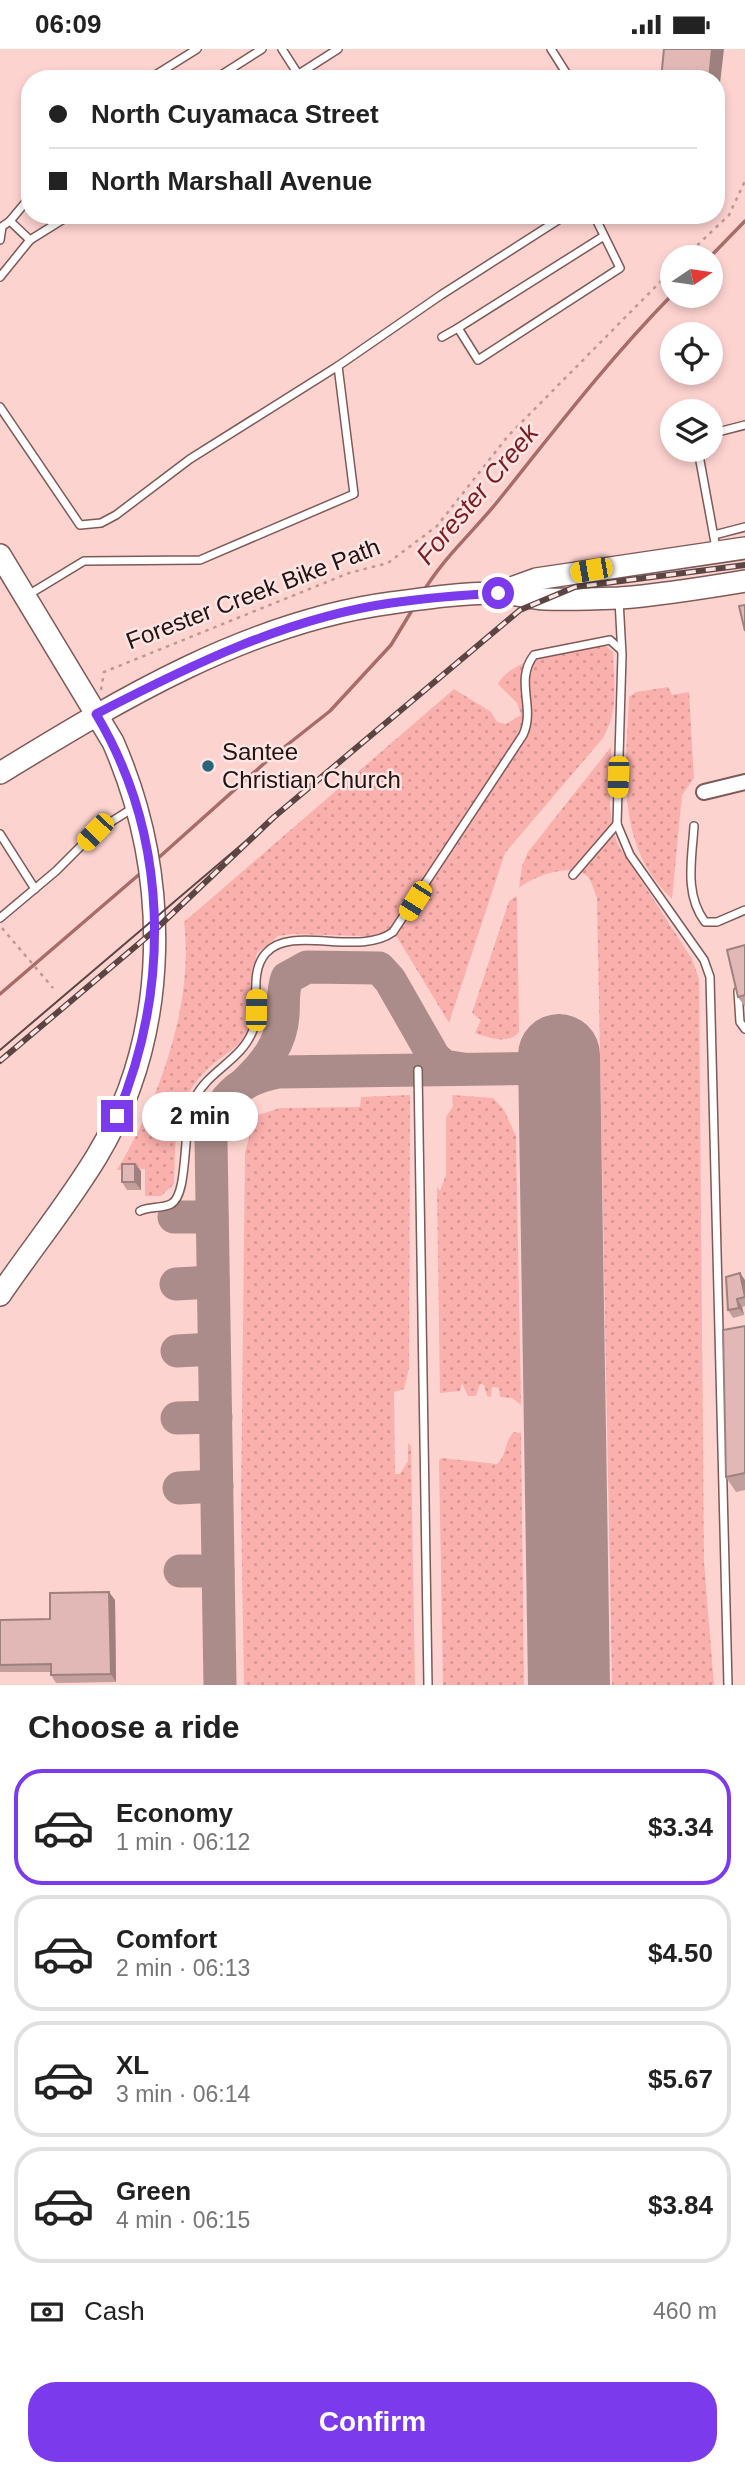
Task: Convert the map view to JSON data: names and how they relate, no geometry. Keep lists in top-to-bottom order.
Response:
{
  "streets": {
    "path": ["Forester Creek Bike Path"]
  },
  "water": ["Forester Creek"],
  "places": ["Santee Christian Church"],
  "north": "right",
  "page": {
    "status": "06:09",
    "banner": ["North Cuyamaca Street", "North Marshall Avenue"],
    "bubble": "2 min",
    "heading": "Choose a ride",
    "list": [
      {
        "name": "Economy",
        "note": "1 min · 06:12",
        "value": "$3.34"
      },
      {
        "name": "Comfort",
        "note": "2 min · 06:13",
        "value": "$4.50"
      },
      {
        "name": "XL",
        "note": "3 min · 06:14",
        "value": "$5.67"
      },
      {
        "name": "Green",
        "note": "4 min · 06:15",
        "value": "$3.84"
      }
    ],
    "pay": ["Cash", "460 m"],
    "buttons": "Confirm"
  }
}
